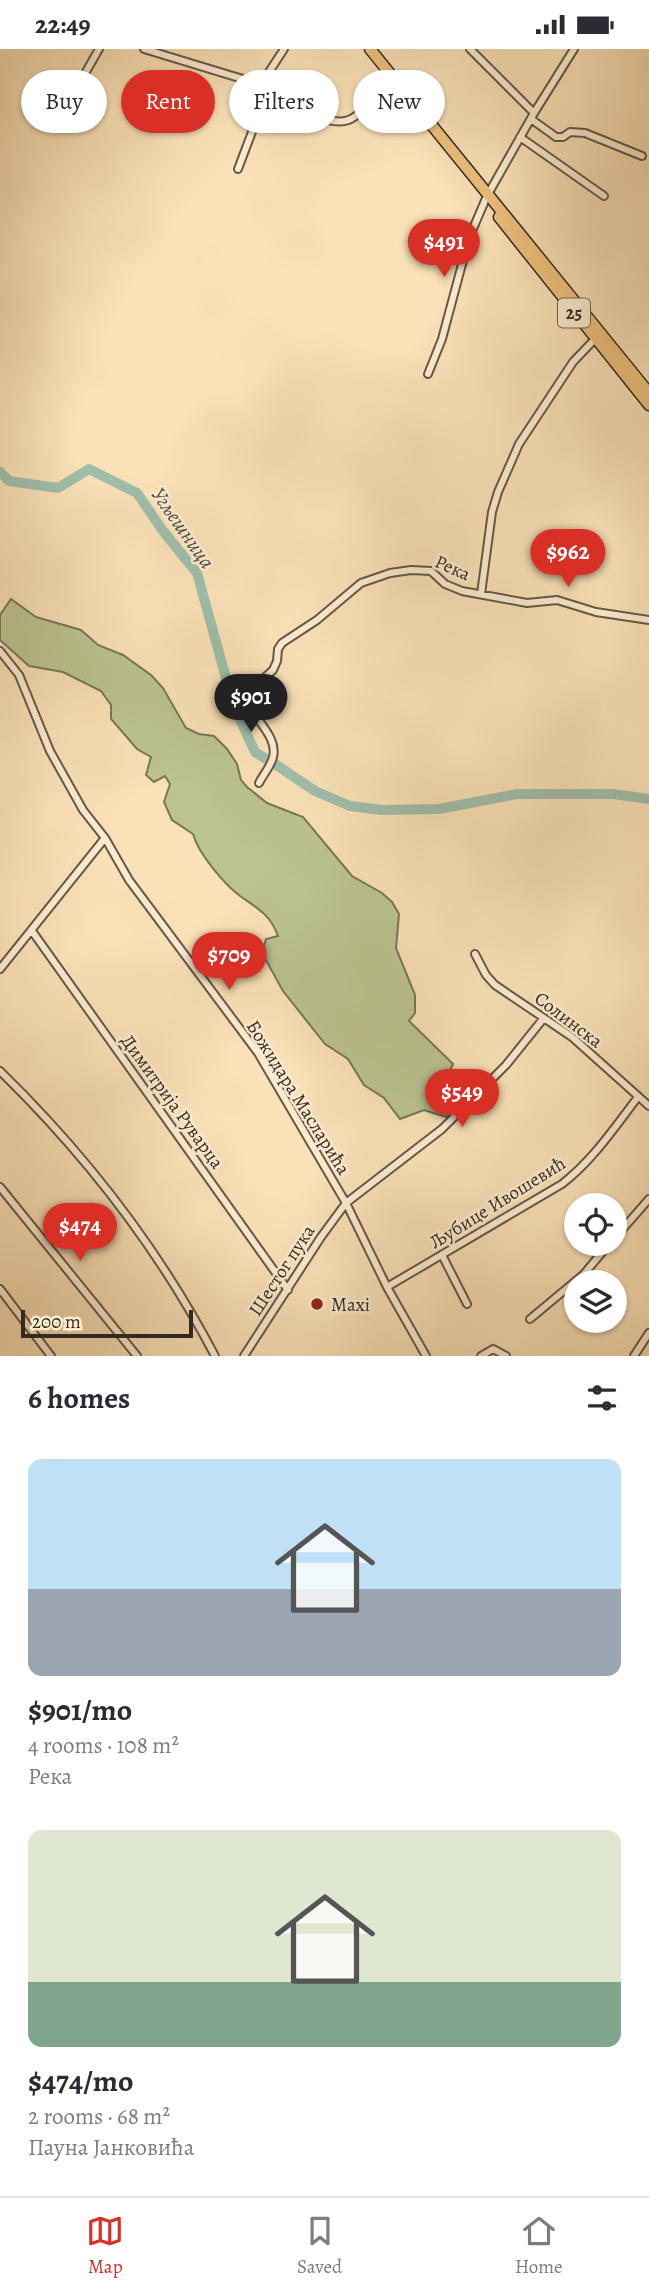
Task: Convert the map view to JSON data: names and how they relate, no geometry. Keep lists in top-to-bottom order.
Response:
{
  "streets": {
    "main road": ["25"],
    "street": [
      "Река",
      "Солинска",
      "Божидара Масларића",
      "Димитрија Руварца",
      "Љубице Ивошевић",
      "Шестог пука"
    ]
  },
  "crossings": [
    ["Солинска", "Љубице Ивошевић"],
    ["Солинска", "Шестог пука"],
    ["Божидара Масларића", "Љубице Ивошевић"],
    ["Божидара Масларића", "Шестог пука"],
    ["Димитрија Руварца", "Шестог пука"]
  ],
  "water": ["Угљешница"],
  "places": ["Maxi"],
  "scale_bar": "200 m",
  "page": {
    "status": "22:49",
    "chip": [
      "Buy",
      "Rent",
      "Filters",
      "New"
    ],
    "price": [
      "$491",
      "$962",
      "$901",
      "$709",
      "$549",
      "$474"
    ],
    "scale": "200 m",
    "heading": "6 homes",
    "list": [
      {
        "name": "$901/mo",
        "note": "4 rooms · 108 m² · Река"
      },
      {
        "name": "$474/mo",
        "note": "2 rooms · 68 m² · Пауна Јанковића"
      }
    ],
    "tabs": ["Map", "Saved", "Home"]
  }
}
